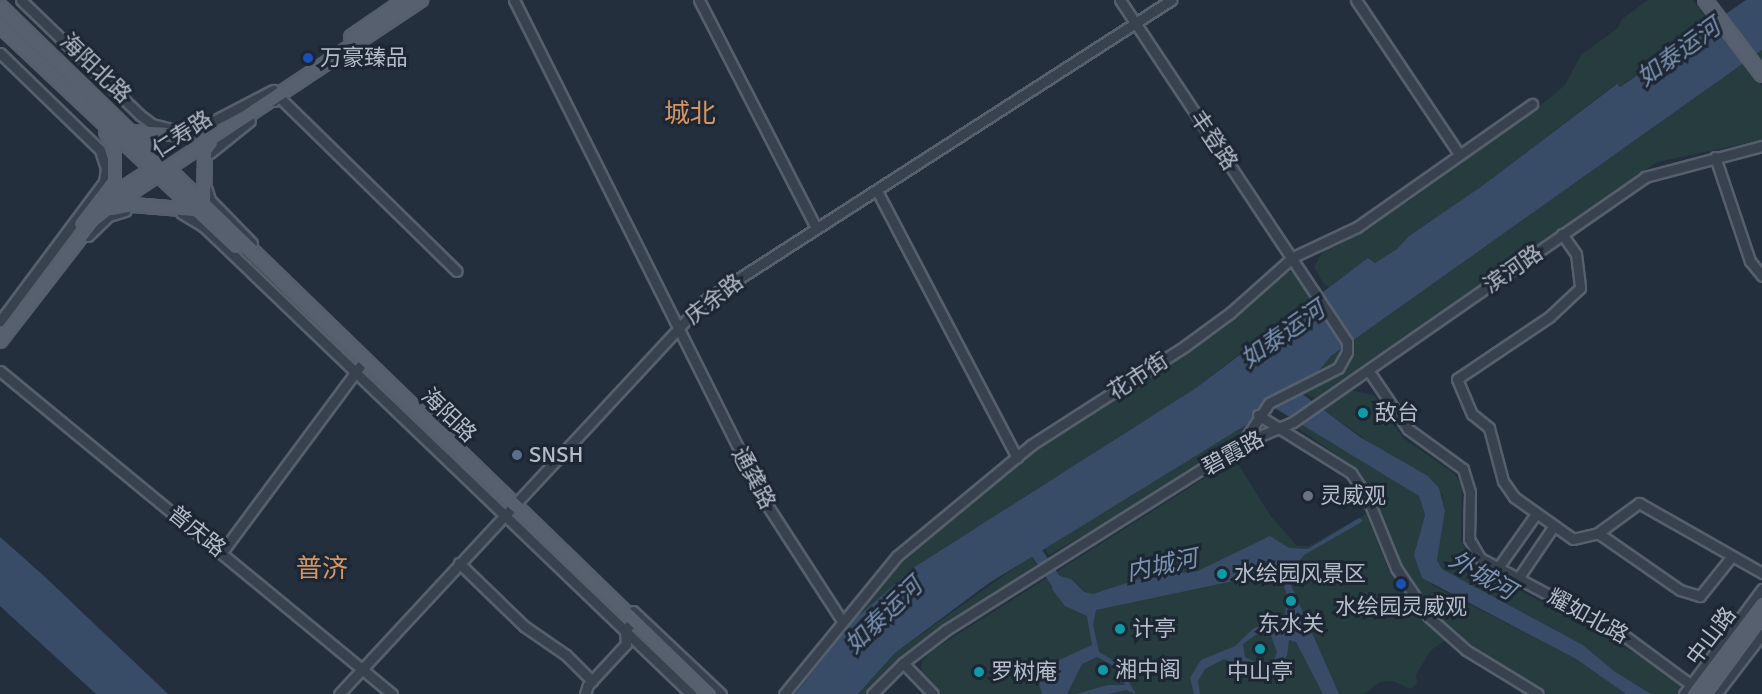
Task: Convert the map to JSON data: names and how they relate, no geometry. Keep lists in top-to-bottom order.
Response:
{
  "streets": {
    "main road": [
      "海阳北路",
      "仁寿路",
      "海阳路",
      "中山路"
    ],
    "street": [
      "丰登路",
      "滨河路",
      "庆余路",
      "花市街",
      "碧霞路",
      "通龚路",
      "普庆路",
      "耀如北路"
    ]
  },
  "crossings": [
    ["海阳北路", "仁寿路"],
    ["海阳北路", "海阳路"],
    ["仁寿路", "海阳路"],
    ["丰登路", "庆余路"],
    ["丰登路", "花市街"],
    ["滨河路", "碧霞路"],
    ["滨河路", "耀如北路"],
    ["庆余路", "海阳路"],
    ["庆余路", "通龚路"],
    ["庆余路", "普庆路"],
    ["花市街", "通龚路"],
    ["耀如北路", "中山路"]
  ],
  "districts": ["城北", "普济"],
  "water": ["如泰运河", "内城河", "外城河"],
  "places": [
    "万豪臻品",
    "敌台",
    "SNSH",
    "灵威观",
    "水绘园风景区",
    "水绘园灵威观",
    "东水关",
    "计亭",
    "中山亭",
    "湘中阁",
    "罗树庵"
  ]
}
